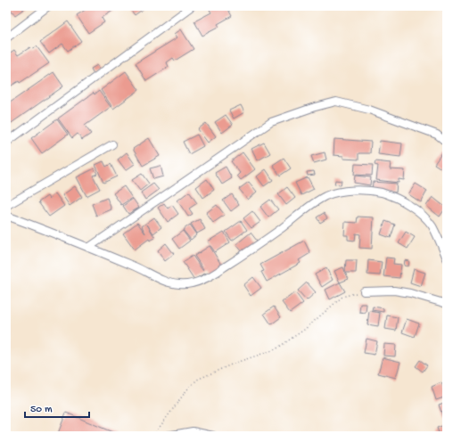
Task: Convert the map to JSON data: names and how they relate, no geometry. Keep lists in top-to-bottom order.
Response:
{
  "scale_bar": "50 m"
}
